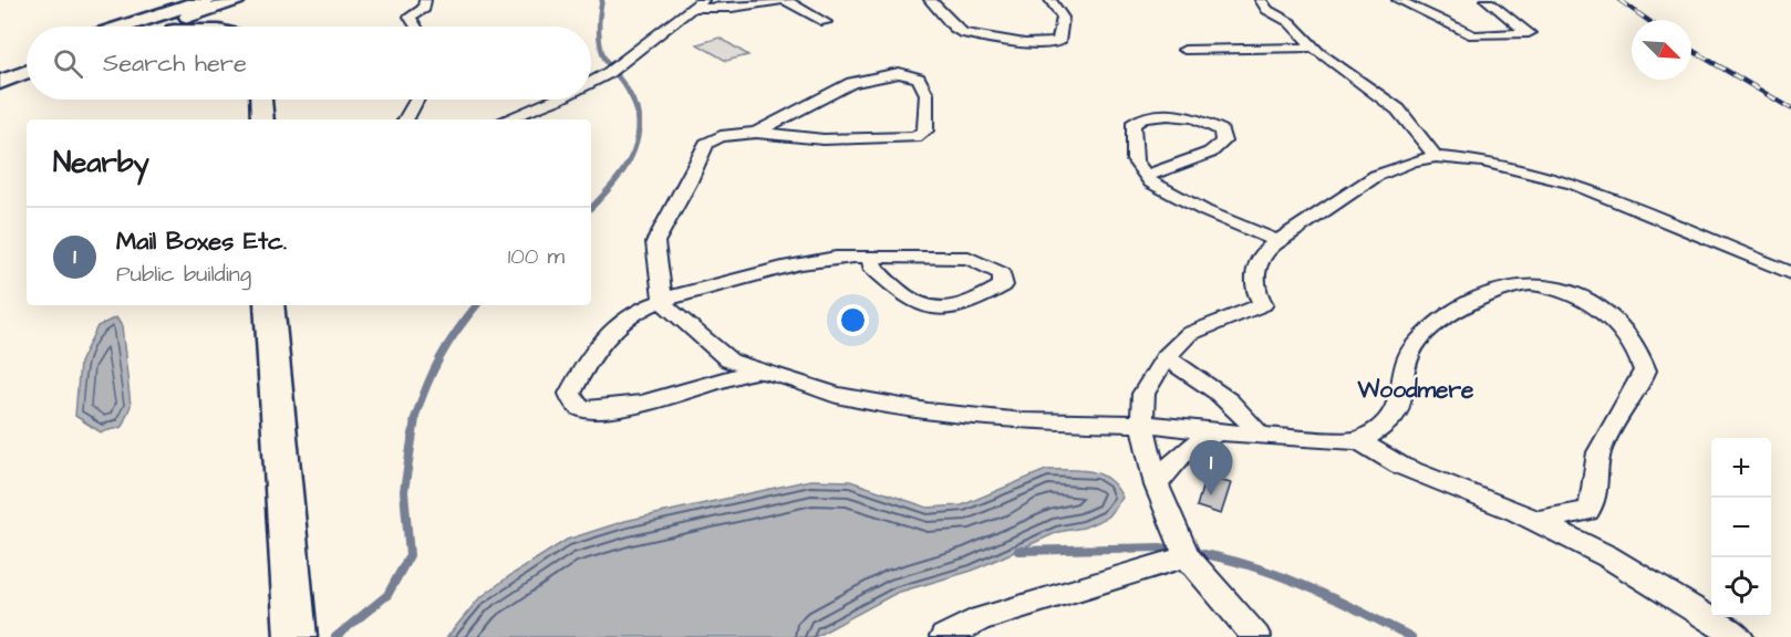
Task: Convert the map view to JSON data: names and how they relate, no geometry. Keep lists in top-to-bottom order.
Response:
{
  "districts": ["Woodmere"],
  "north": "bottom right",
  "page": {
    "search": "Search here",
    "heading": "Nearby",
    "list": [
      {
        "mark": "1",
        "name": "Mail Boxes Etc.",
        "note": "Public building",
        "value": "100 m"
      }
    ],
    "map_buttons": ["+", "−"],
    "pins": "1"
  }
}
